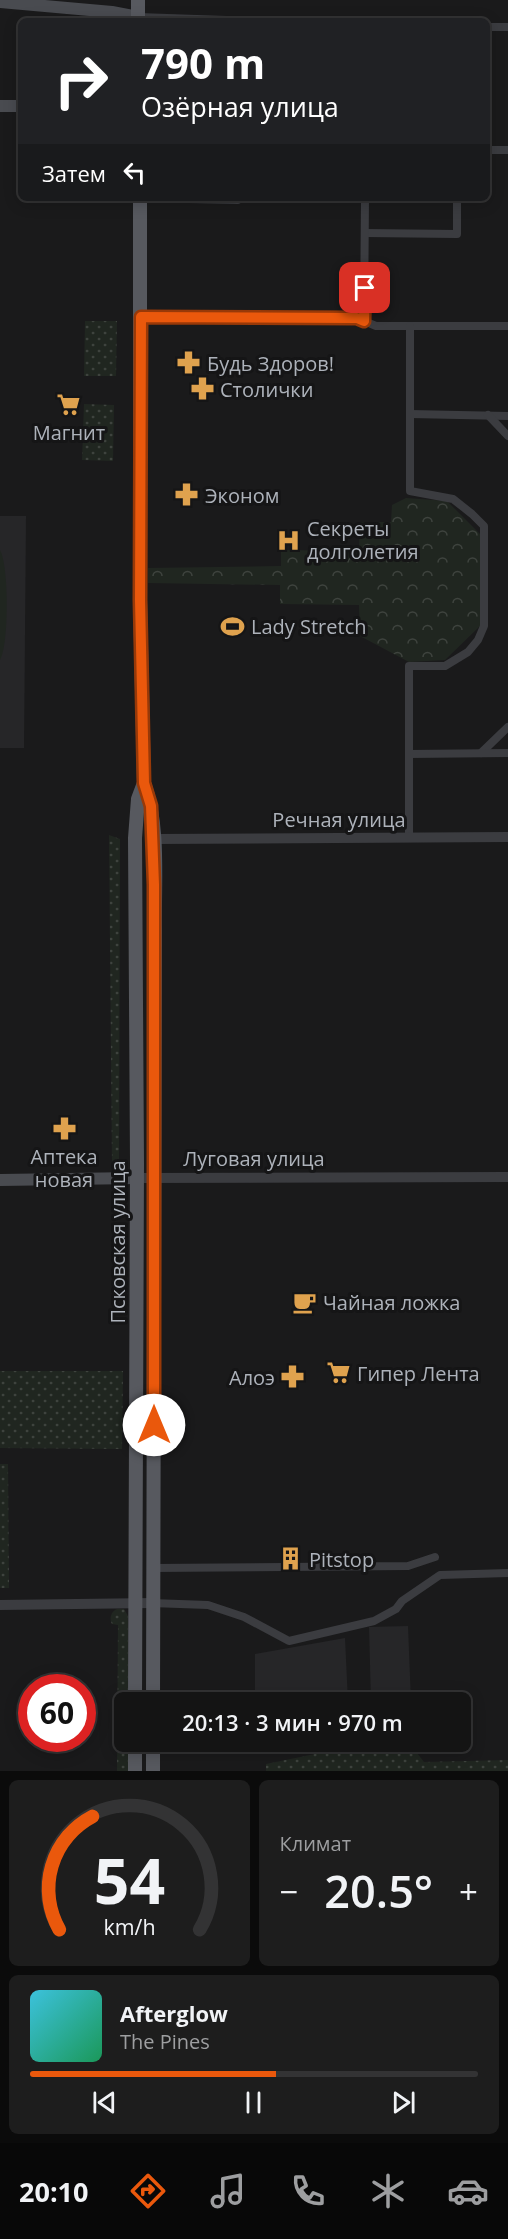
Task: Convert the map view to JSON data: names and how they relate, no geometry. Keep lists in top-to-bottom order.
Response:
{
  "streets": {
    "main road": ["Луговая улица", "Псковская улица"],
    "street": ["Речная улица"]
  },
  "crossings": [
    ["Речная улица", "Псковская улица"],
    ["Луговая улица", "Псковская улица"]
  ],
  "places": {
    "pharmacy": [
      "Будь Здоров!",
      "Столички",
      "Эконом",
      "Аптека новая",
      "Алоэ"
    ],
    "supermarket": ["Магнит", "Гипер Лента"],
    "hospital": ["Секреты долголетия"],
    "sports": ["Lady Stretch"],
    "cafe": ["Чайная ложка"],
    "building": ["Pitstop"]
  },
  "page": {
    "turn": ["790 m", "Озёрная улица"],
    "then": "Затем",
    "limit": "60",
    "trip": "20:13 · 3 мин · 970 m",
    "tile": "Климат",
    "heat": ["−", "20.5°", "+"],
    "song": ["Afterglow", "The Pines"],
    "tabs": "20:10",
    "gauge": ["54", "km/h"]
  }
}
